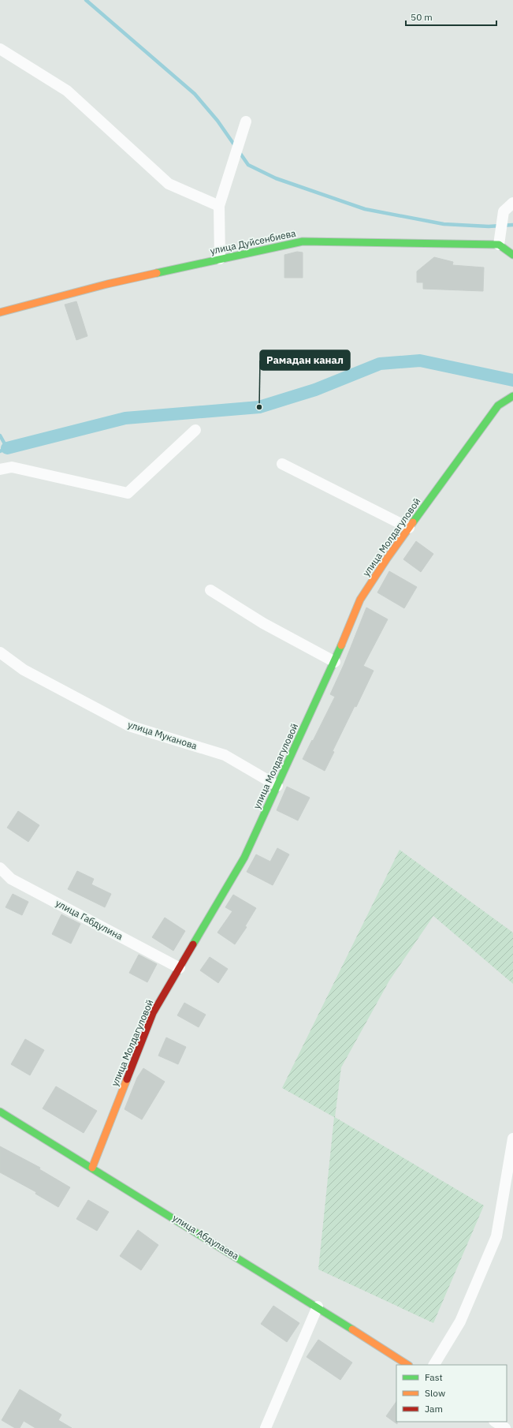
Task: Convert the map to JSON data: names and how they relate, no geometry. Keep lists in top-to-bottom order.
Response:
{
  "streets": {
    "street": [
      "улица Дуйсенбиева",
      "улица Молдагуловой",
      "улица Муканова",
      "улица Габдулина",
      "улица Абдулаева"
    ]
  },
  "crossings": [
    ["улица Молдагуловой", "улица Муканова"],
    ["улица Молдагуловой", "улица Габдулина"],
    ["улица Молдагуловой", "улица Абдулаева"]
  ],
  "places": ["Рамадан канал"],
  "legend": ["Fast", "Slow", "Jam"],
  "scale_bar": "50 m"
}
